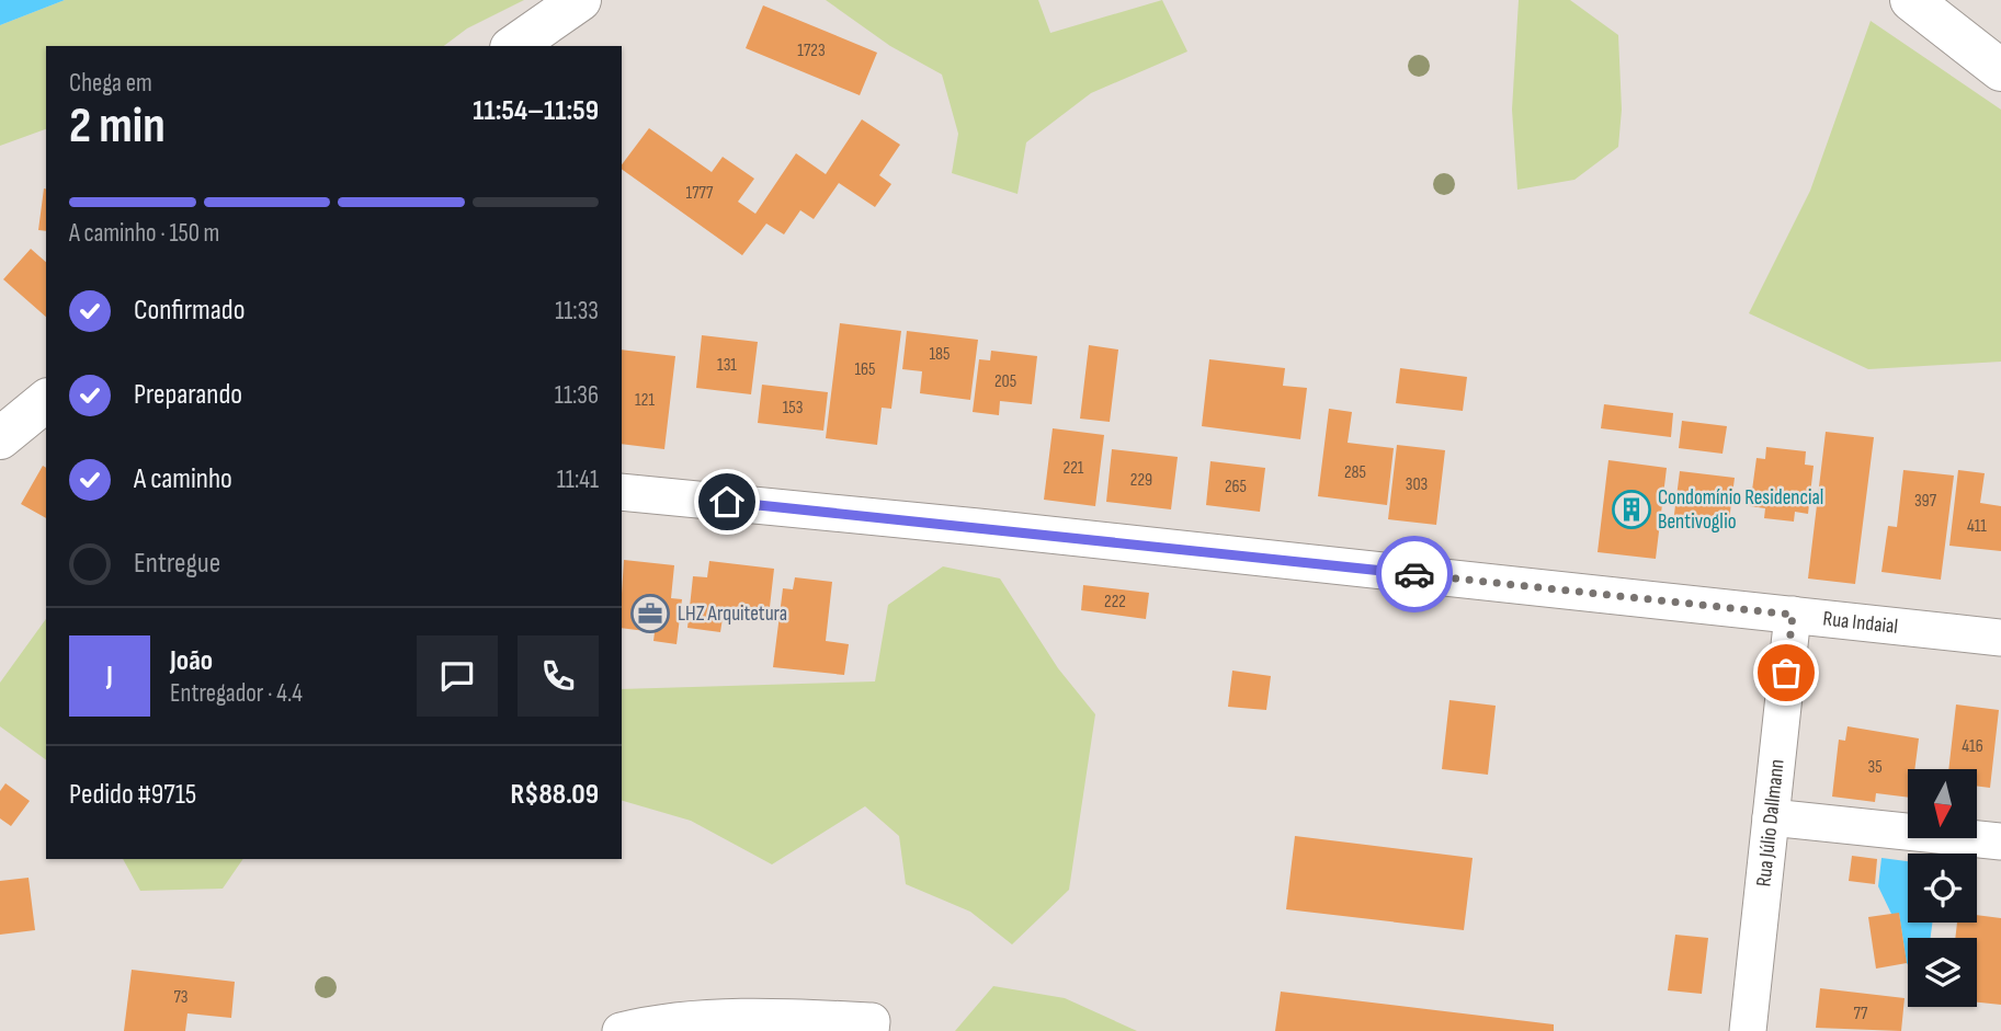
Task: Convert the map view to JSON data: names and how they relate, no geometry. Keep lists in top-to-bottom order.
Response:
{
  "streets": {
    "street": ["Rua Indaial", "Rua Júlio Dallmann"]
  },
  "crossings": [
    ["Rua Indaial", "Rua Júlio Dallmann"]
  ],
  "places": {
    "building": ["Condomínio Residencial Bentivoglio"],
    "office": ["LHZ Arquitetura"]
  },
  "house_numbers": [
    "1723",
    "1777",
    "185",
    "131",
    "165",
    "205",
    "121",
    "153",
    "221",
    "285",
    "229",
    "303",
    "265",
    "397",
    "411",
    "222",
    "416",
    "35",
    "73",
    "77"
  ],
  "north": "bottom",
  "page": {
    "heading": ["2 min", "Chega em", "11:54–11:59"],
    "panel": [
      "João",
      "Entregador · 4.4",
      "Pedido #9715",
      "R$88.09"
    ],
    "bar": "A caminho · 150 m",
    "list": [
      ["Confirmado", "11:33"],
      ["Preparando", "11:36"],
      ["A caminho", "11:41"],
      "Entregue"
    ],
    "round": "J"
  }
}
